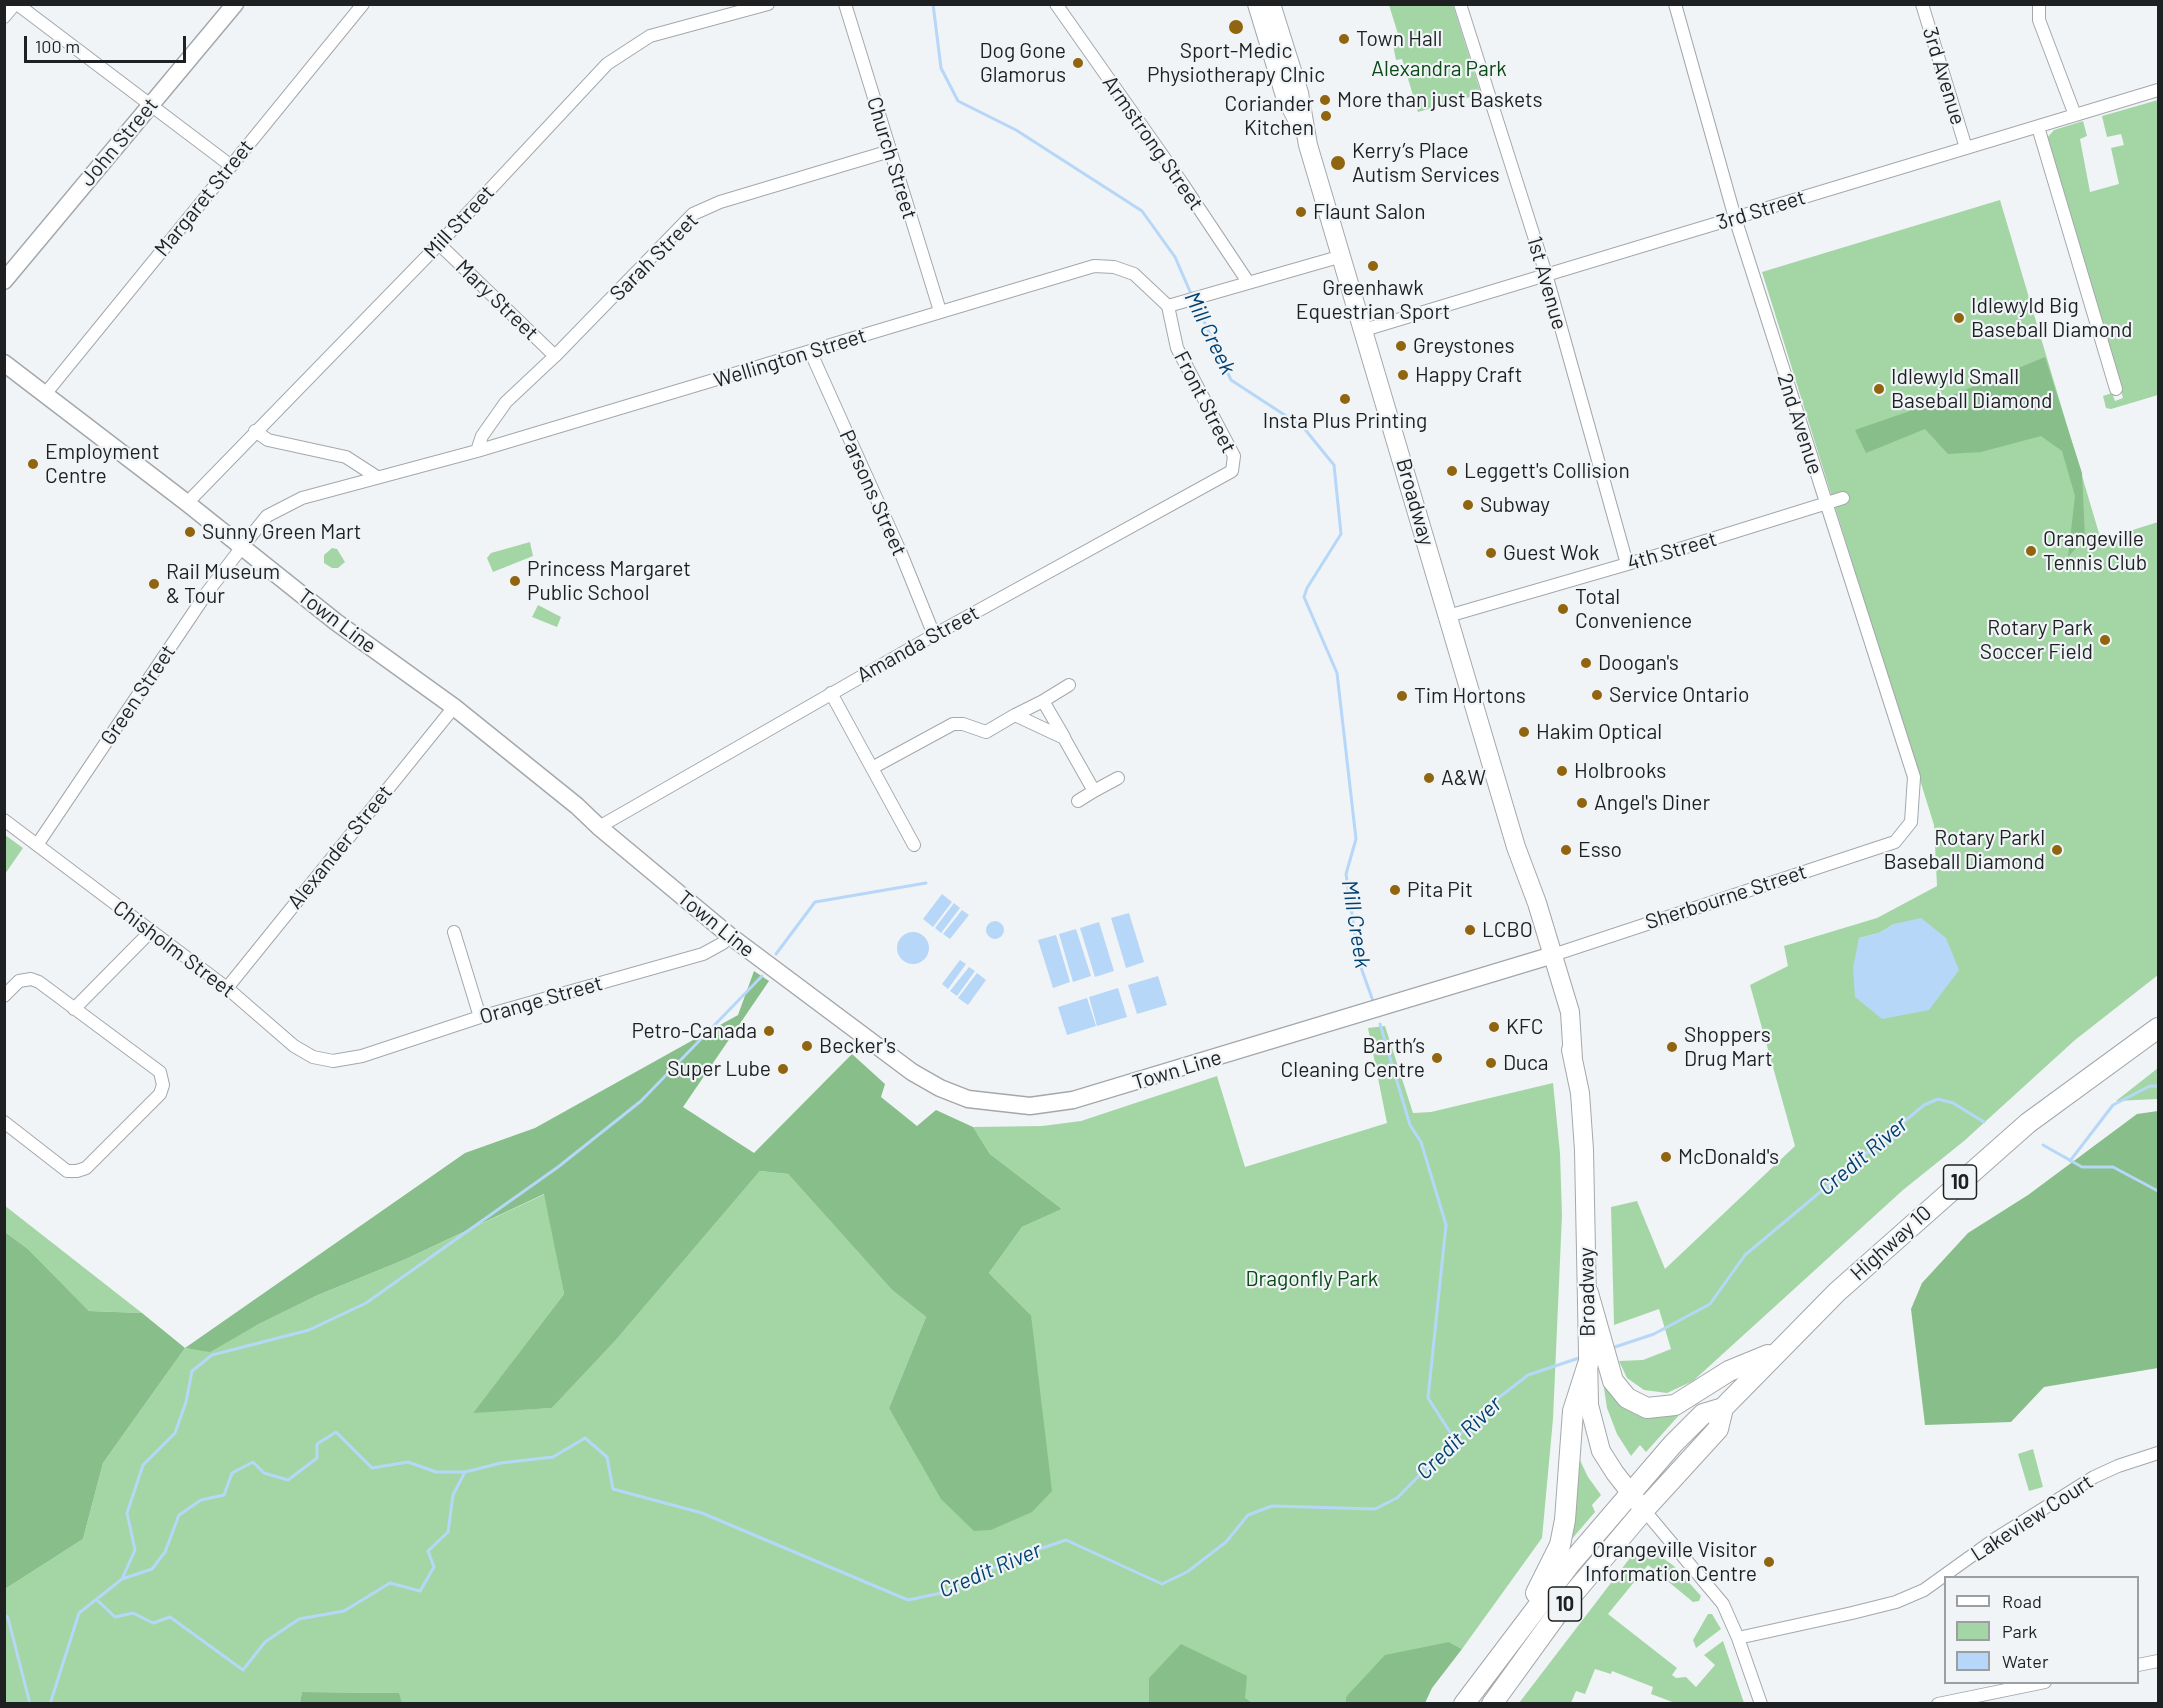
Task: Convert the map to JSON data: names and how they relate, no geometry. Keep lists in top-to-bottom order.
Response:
{
  "streets": {
    "highway": ["10", "Highway 10"],
    "main road": ["John Street", "Broadway", "Town Line"],
    "street": [
      "3rd Avenue",
      "Armstrong Street",
      "Church Street",
      "Margaret Street",
      "3rd Street",
      "Mill Street",
      "Sarah Street",
      "1st Avenue",
      "Mary Street",
      "Wellington Street",
      "Front Street",
      "2nd Avenue",
      "Parsons Street",
      "4th Street",
      "Amanda Street",
      "Green Street",
      "Alexander Street",
      "Sherbourne Street",
      "Chisholm Street",
      "Orange Street",
      "Lakeview Court"
    ]
  },
  "crossings": [
    ["3rd Avenue", "3rd Street"],
    ["Church Street", "Sarah Street"],
    ["Church Street", "Wellington Street"],
    ["Margaret Street", "Town Line"],
    ["3rd Street", "1st Avenue"],
    ["3rd Street", "2nd Avenue"],
    ["3rd Street", "Broadway"],
    ["Mill Street", "Mary Street"],
    ["Mill Street", "Town Line"],
    ["Sarah Street", "Mary Street"],
    ["Sarah Street", "Wellington Street"],
    ["1st Avenue", "4th Street"],
    ["Wellington Street", "Front Street"],
    ["Wellington Street", "Parsons Street"],
    ["Wellington Street", "Town Line"],
    ["Wellington Street", "Green Street"],
    ["Front Street", "Amanda Street"],
    ["2nd Avenue", "4th Street"],
    ["2nd Avenue", "Sherbourne Street"],
    ["Parsons Street", "Amanda Street"],
    ["Broadway", "4th Street"],
    ["Broadway", "Town Line"],
    ["Broadway", "Sherbourne Street"],
    ["Broadway", "Highway 10"],
    ["Town Line", "Amanda Street"],
    ["Town Line", "Green Street"],
    ["Town Line", "Alexander Street"],
    ["Town Line", "Sherbourne Street"],
    ["Town Line", "Orange Street"],
    ["Green Street", "Chisholm Street"],
    ["Alexander Street", "Chisholm Street"],
    ["Chisholm Street", "Orange Street"]
  ],
  "water": ["Mill Creek", "Credit River"],
  "parks": ["Alexandra Park", "Dragonfly Park"],
  "places": [
    "Sport-Medic Physiotherapy Clnic",
    "Town Hall",
    "Dog Gone Glamorus",
    "More than just Baskets",
    "Coriander Kitchen",
    "Kerry’s Place Autism Services",
    "Flaunt Salon",
    "Greenhawk Equestrian Sport",
    "Idlewyld Big Baseball Diamond",
    "Greystones",
    "Happy Craft",
    "Idlewyld Small Baseball Diamond",
    "Insta Plus Printing",
    "Employment Centre",
    "Leggett's Collision",
    "Subway",
    "Sunny Green Mart",
    "Orangeville Tennis Club",
    "Guest Wok",
    "Princess Margaret Public School",
    "Rail Museum & Tour",
    "Total Convenience",
    "Rotary Park Soccer Field",
    "Doogan's",
    "Service Ontario",
    "Tim Hortons",
    "Hakim Optical",
    "Holbrooks",
    "A&W",
    "Angel's Diner",
    "Esso",
    "Rotary Parkl Baseball Diamond",
    "Pita Pit",
    "LCBO",
    "KFC",
    "Petro-Canada",
    "Becker's",
    "Shoppers Drug Mart",
    "Barth’s Cleaning Centre",
    "Duca",
    "Super Lube",
    "McDonald's",
    "Orangeville Visitor Information Centre"
  ],
  "legend": ["Road", "Park", "Water"],
  "scale_bar": "100 m"
}
